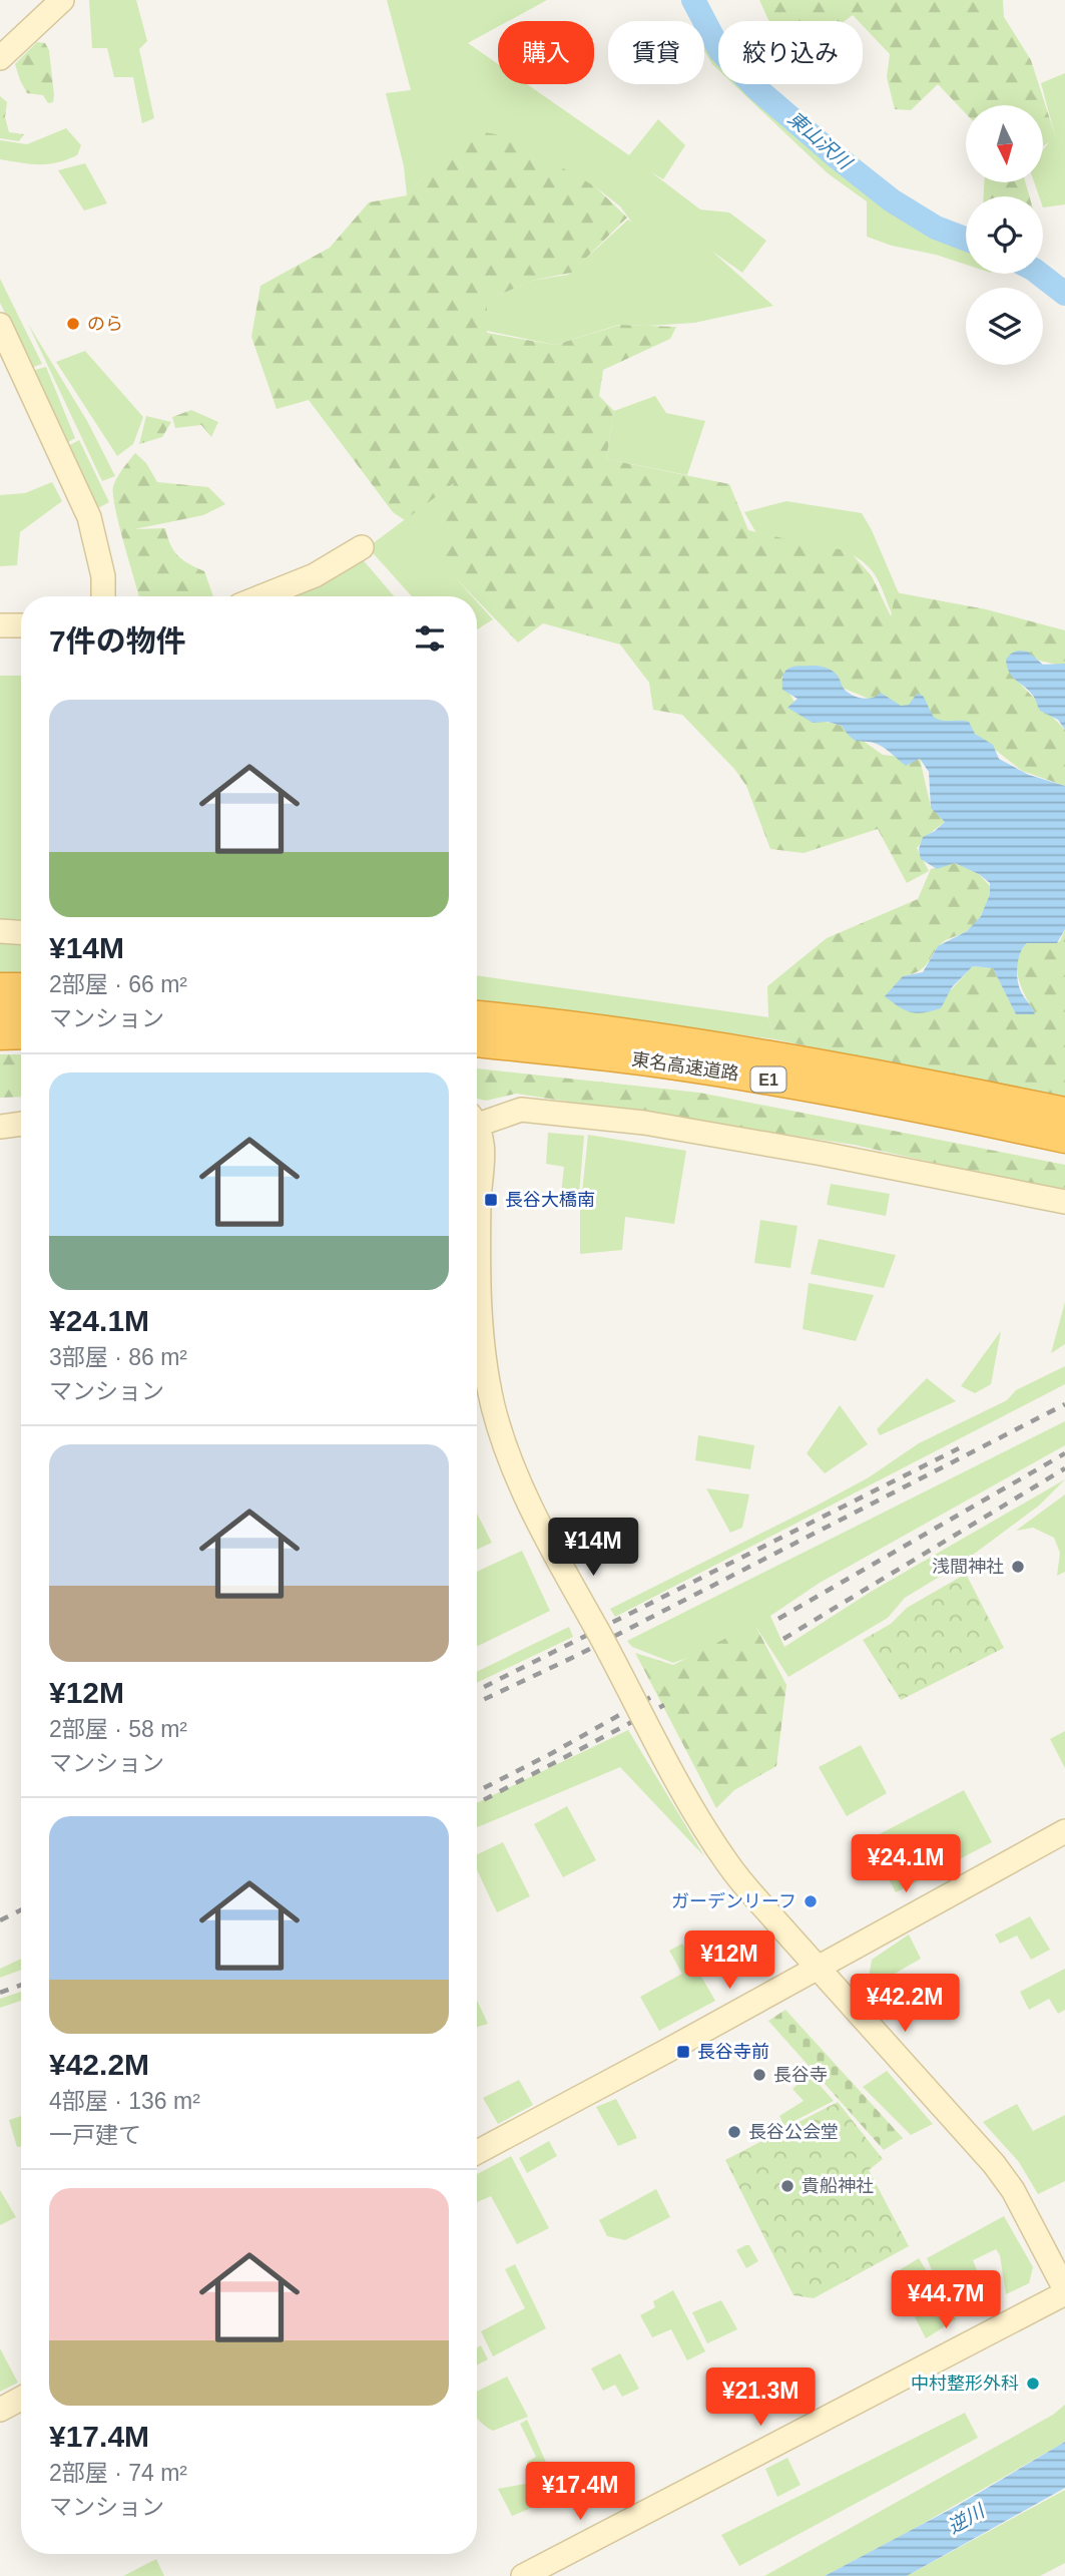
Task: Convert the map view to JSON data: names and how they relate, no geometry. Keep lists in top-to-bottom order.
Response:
{
  "streets": {
    "highway": ["東名高速道路", "E1"]
  },
  "water": ["東山沢川", "逆川"],
  "places": {
    "other": [
      "のら",
      "浅間神社",
      "ガーデンリーフ",
      "長谷寺",
      "長谷公会堂",
      "貴船神社",
      "中村整形外科"
    ],
    "transit": ["長谷大橋南", "長谷寺前"]
  },
  "north": "bottom",
  "page": {
    "chip": ["購入", "賃貸", "絞り込み"],
    "heading": "7件の物件",
    "list": [
      {
        "name": "¥14M",
        "note": "2部屋 · 66 m² · マンション"
      },
      {
        "name": "¥24.1M",
        "note": "3部屋 · 86 m² · マンション"
      },
      {
        "name": "¥12M",
        "note": "2部屋 · 58 m² · マンション"
      },
      {
        "name": "¥42.2M",
        "note": "4部屋 · 136 m² · 一戸建て"
      },
      {
        "name": "¥17.4M",
        "note": "2部屋 · 74 m² · マンション"
      }
    ],
    "price": [
      "¥14M",
      "¥24.1M",
      "¥12M",
      "¥42.2M",
      "¥44.7M",
      "¥21.3M",
      "¥17.4M"
    ]
  }
}
